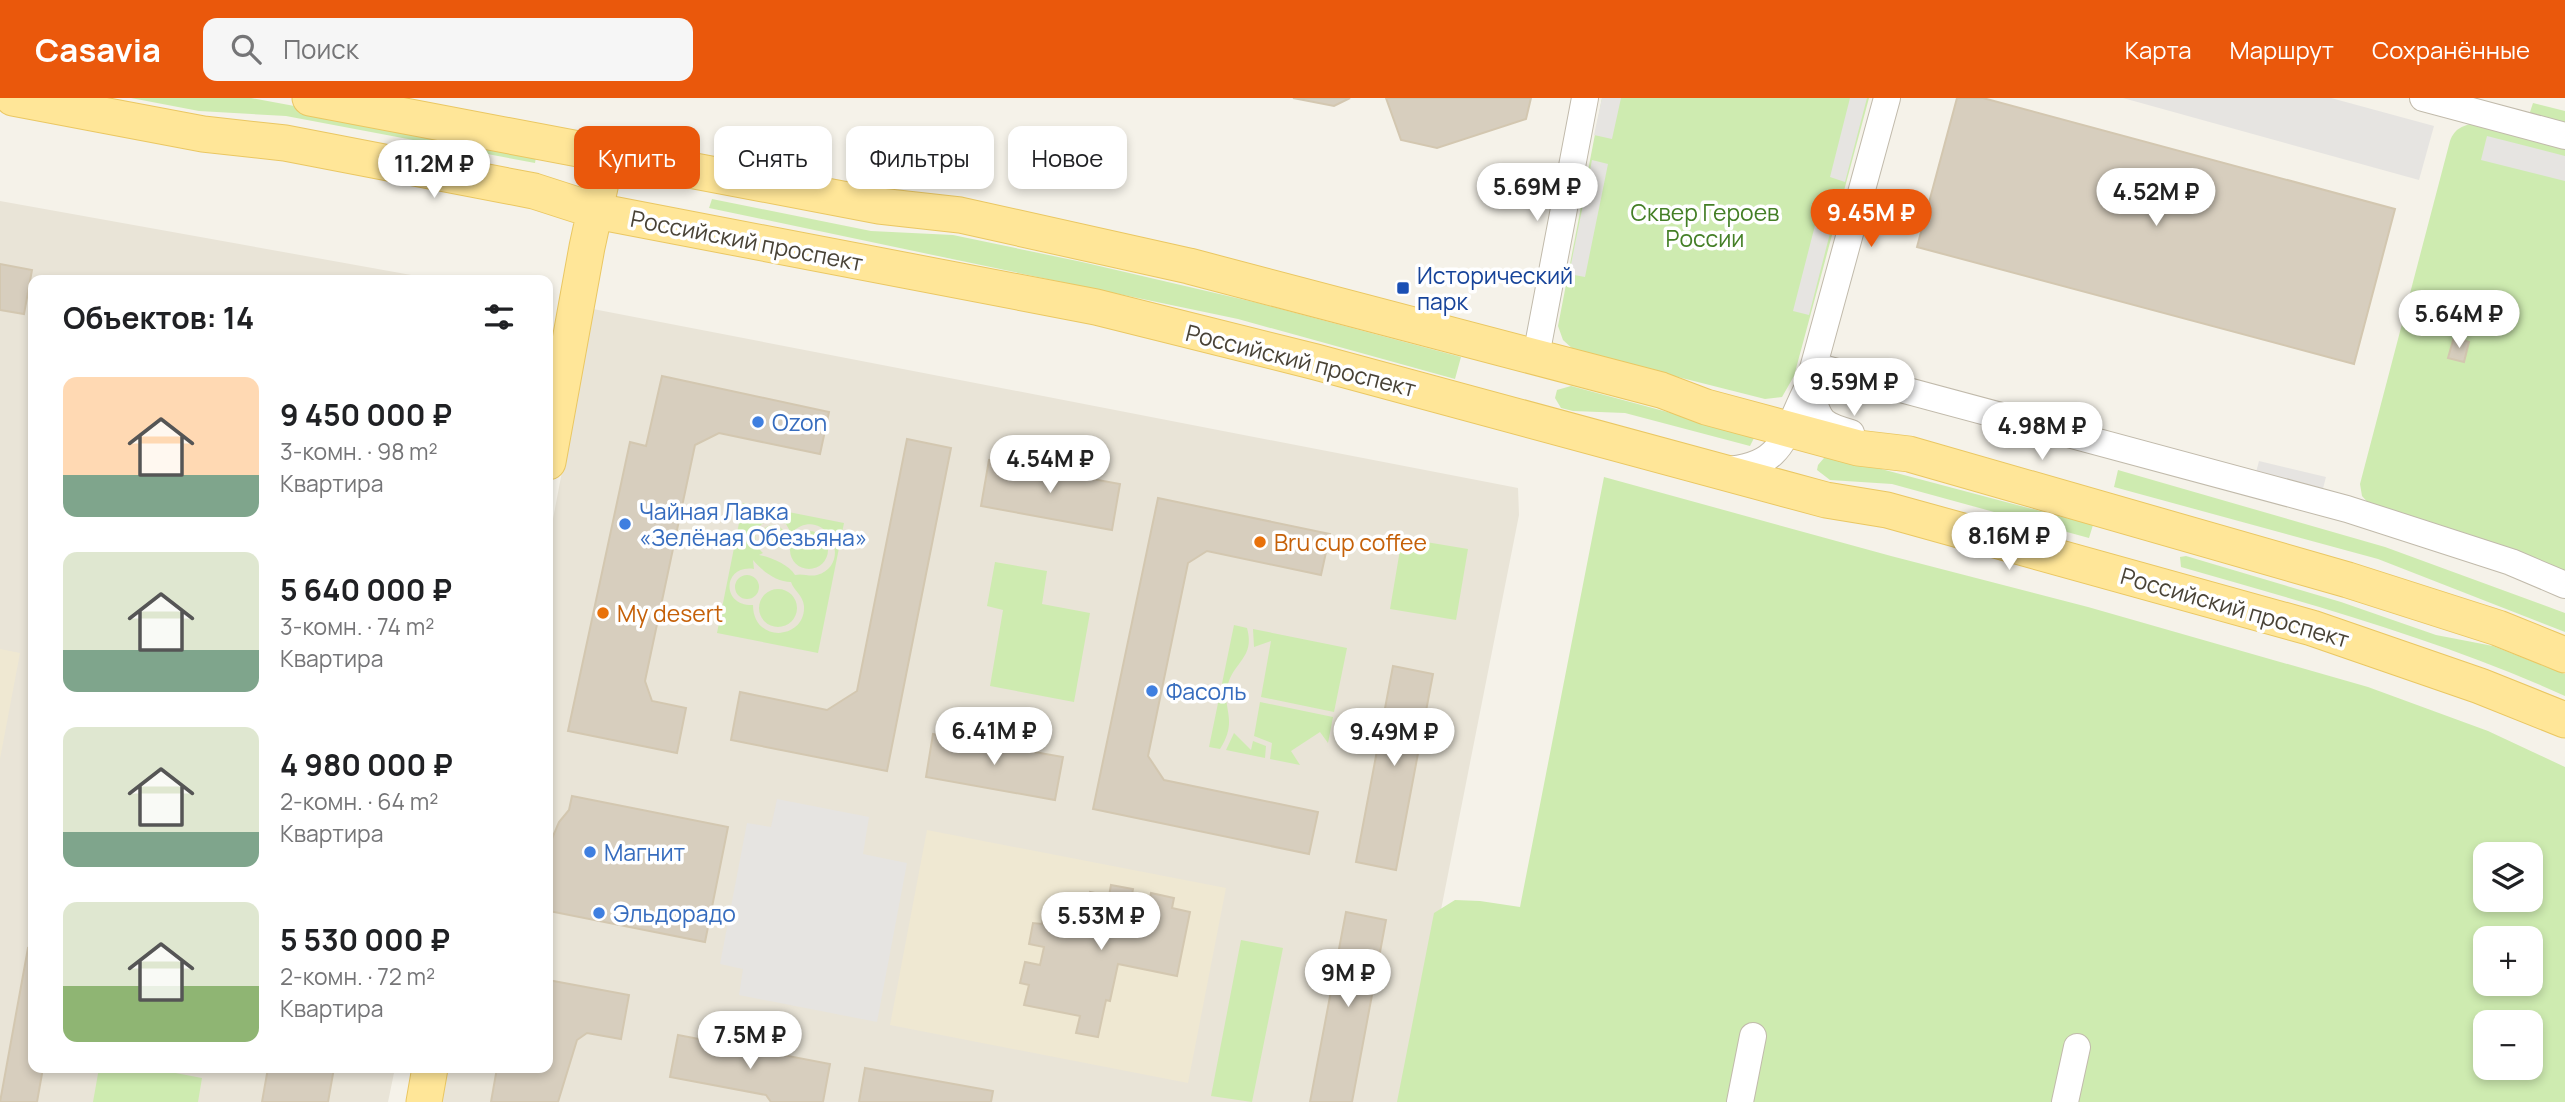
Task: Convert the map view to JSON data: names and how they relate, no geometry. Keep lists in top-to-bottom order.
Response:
{
  "streets": {
    "main road": ["Российский проспект"]
  },
  "parks": ["Сквер Героев России"],
  "places": {
    "transit": ["Исторический парк"],
    "other": [
      "Ozon",
      "Чайная Лавка «Зелёная Обезьяна»",
      "Bru cup coffee",
      "My desert",
      "Фасоль",
      "Магнит",
      "Эльдорадо"
    ]
  },
  "page": {
    "header": "Casavia",
    "search": "Поиск",
    "nav": ["Карта", "Маршрут", "Сохранённые"],
    "chip": [
      "Купить",
      "Снять",
      "Фильтры",
      "Новое"
    ],
    "price": [
      "11.2M ₽",
      "5.69M ₽",
      "4.52M ₽",
      "9.45M ₽",
      "5.64M ₽",
      "9.59M ₽",
      "4.98M ₽",
      "4.54M ₽",
      "8.16M ₽",
      "6.41M ₽",
      "9.49M ₽",
      "5.53M ₽",
      "9M ₽",
      "7.5M ₽"
    ],
    "heading": "Объектов: 14",
    "list": [
      {
        "name": "9 450 000 ₽",
        "note": "3-комн. · 98 m² · Квартира"
      },
      {
        "name": "5 640 000 ₽",
        "note": "3-комн. · 74 m² · Квартира"
      },
      {
        "name": "4 980 000 ₽",
        "note": "2-комн. · 64 m² · Квартира"
      },
      {
        "name": "5 530 000 ₽",
        "note": "2-комн. · 72 m² · Квартира"
      }
    ],
    "map_buttons": ["+", "−"]
  }
}
